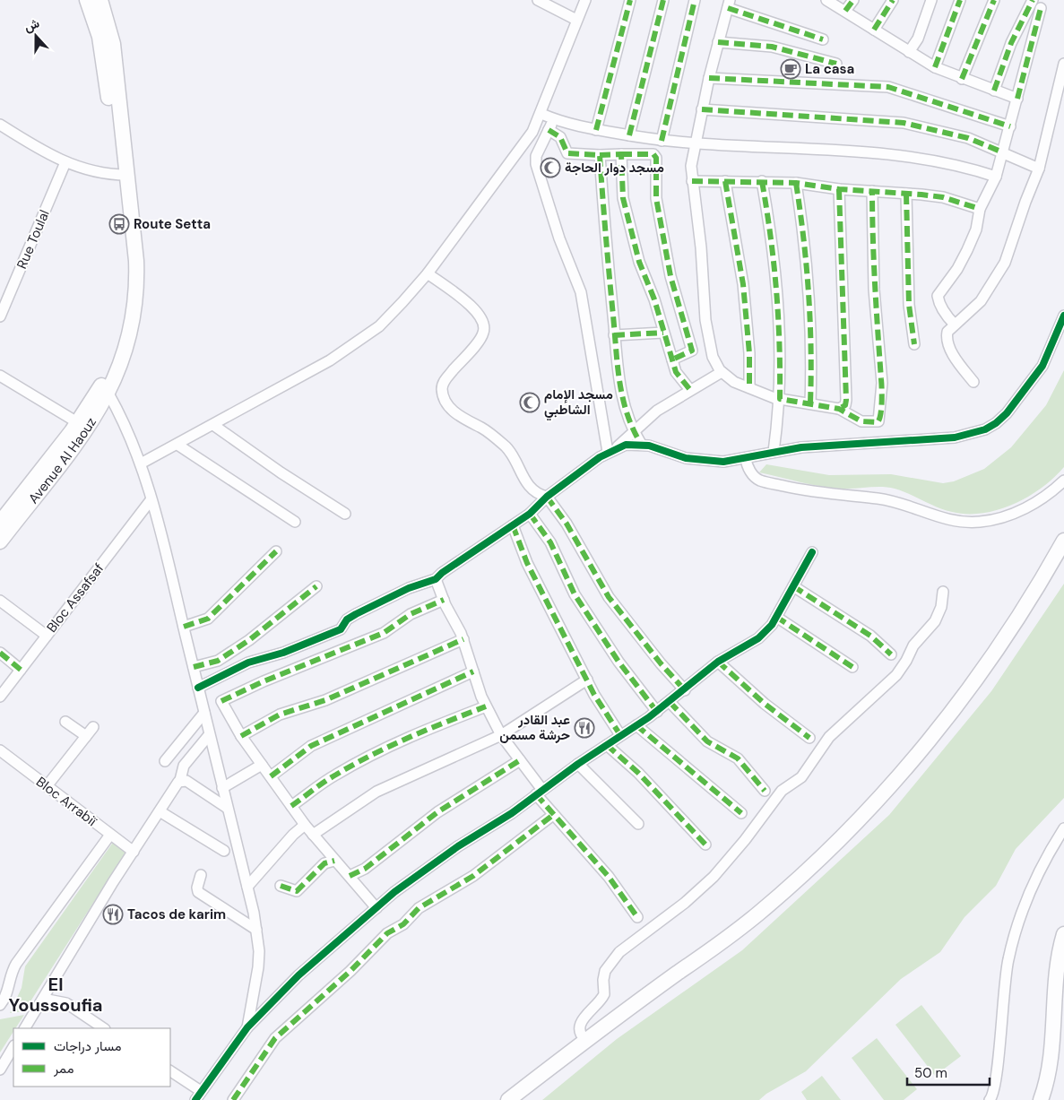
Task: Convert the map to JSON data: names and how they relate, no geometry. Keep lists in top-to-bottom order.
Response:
{
  "streets": {
    "street": [
      "Rue Toulal",
      "Avenue Al Haouz",
      "Bloc Assafsaf",
      "Bloc Arrabiï"
    ]
  },
  "districts": ["El Youssoufia"],
  "places": {
    "cafe": ["La casa"],
    "mosque": ["مسجد دوار الحاجة", "مسجد الإمام الشاطبي"],
    "bus stop": ["Route Setta"],
    "restaurant": ["عبد القادر حرشة مسمن", "Tacos de karim"]
  },
  "legend": ["مسار دراجات", "ممر"],
  "scale_bar": "50 m",
  "north": "top"
}
